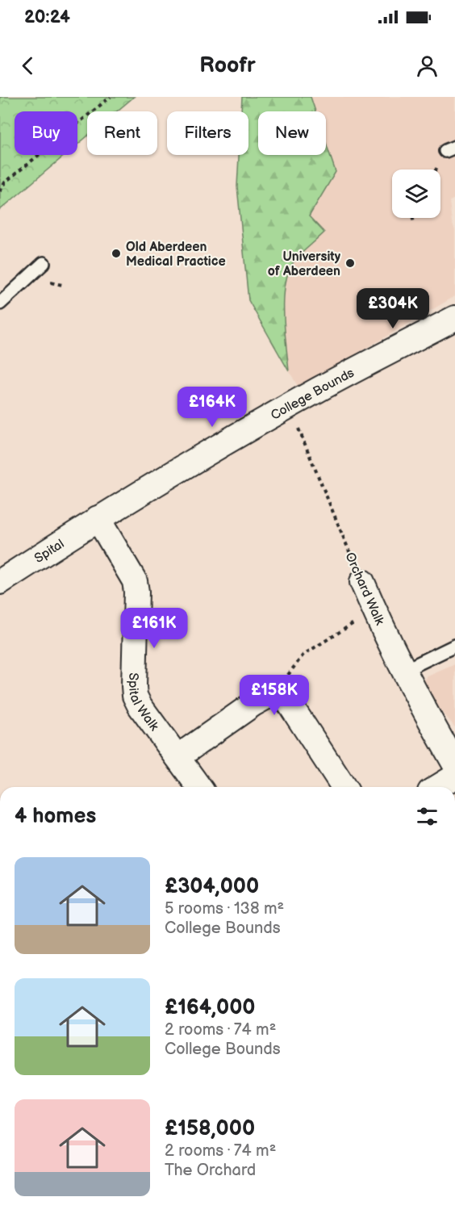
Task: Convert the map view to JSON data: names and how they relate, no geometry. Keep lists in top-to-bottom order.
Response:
{
  "streets": {
    "street": [
      "College Bounds",
      "Spital",
      "Orchard Walk",
      "Spital Walk"
    ]
  },
  "crossings": [
    ["College Bounds", "Spital"],
    ["College Bounds", "Orchard Walk"],
    ["College Bounds", "Spital Walk"],
    ["Spital", "Spital Walk"]
  ],
  "places": ["Old Aberdeen Medical Practice", "University of Aberdeen"],
  "page": {
    "status": "20:24",
    "header": "Roofr",
    "chip": [
      "Buy",
      "Rent",
      "Filters",
      "New"
    ],
    "price": [
      "£304K",
      "£164K",
      "£161K",
      "£158K"
    ],
    "heading": "4 homes",
    "list": [
      {
        "name": "£304,000",
        "note": "5 rooms · 138 m² · College Bounds"
      },
      {
        "name": "£164,000",
        "note": "2 rooms · 74 m² · College Bounds"
      },
      {
        "name": "£158,000",
        "note": "2 rooms · 74 m² · The Orchard"
      }
    ]
  }
}
